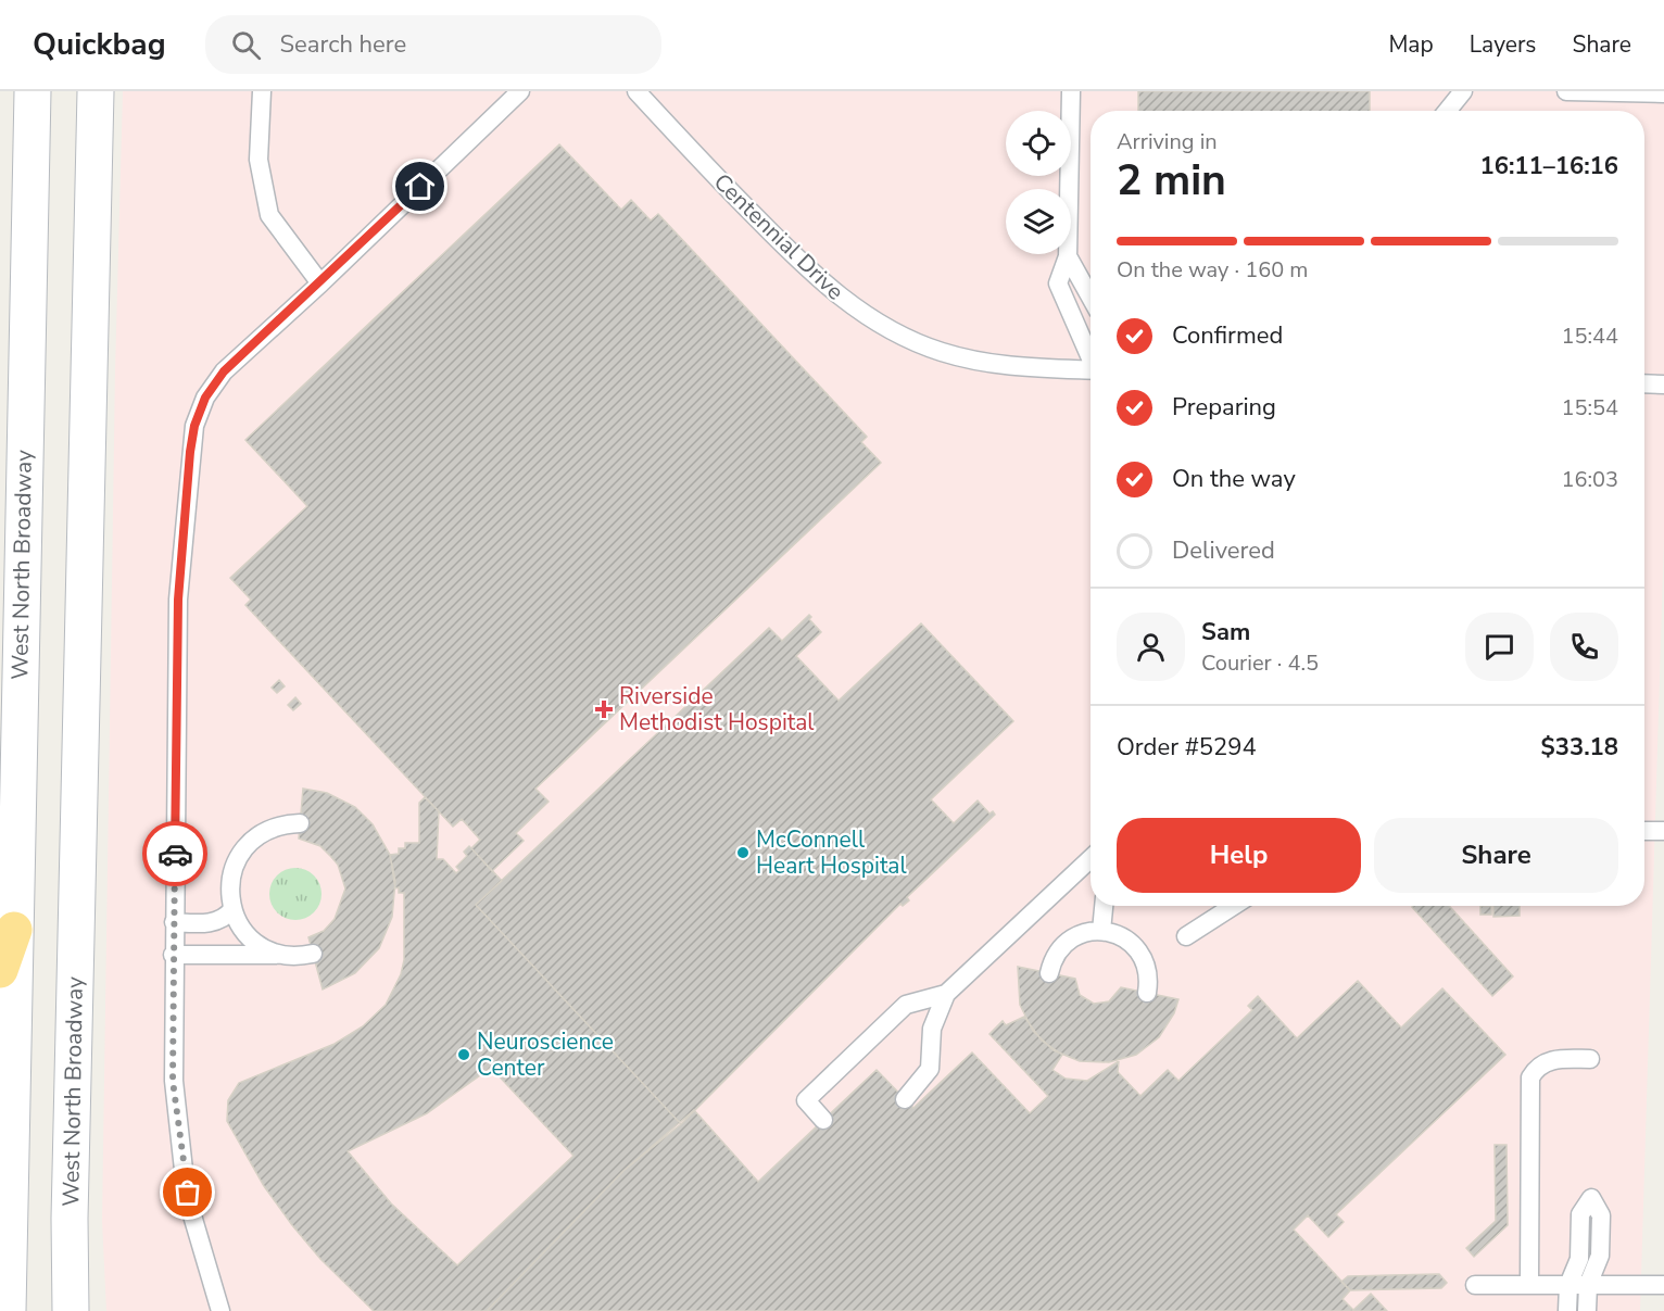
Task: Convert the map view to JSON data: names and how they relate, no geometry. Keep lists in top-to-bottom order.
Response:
{
  "streets": {
    "main road": ["West North Broadway"],
    "lane": ["Centennial Drive"]
  },
  "places": {
    "health": ["Riverside Methodist Hospital"],
    "other": ["McConnell Heart Hospital", "Neuroscience Center"]
  },
  "page": {
    "header": "Quickbag",
    "search": "Search here",
    "nav": ["Map", "Layers", "Share"],
    "heading": ["2 min", "Arriving in", "16:11–16:16"],
    "panel": [
      "Sam",
      "Courier · 4.5",
      "Order #5294",
      "$33.18"
    ],
    "bar": "On the way · 160 m",
    "list": [
      ["Confirmed", "15:44"],
      ["Preparing", "15:54"],
      ["On the way", "16:03"],
      "Delivered"
    ],
    "buttons": ["Help", "Share"]
  }
}
